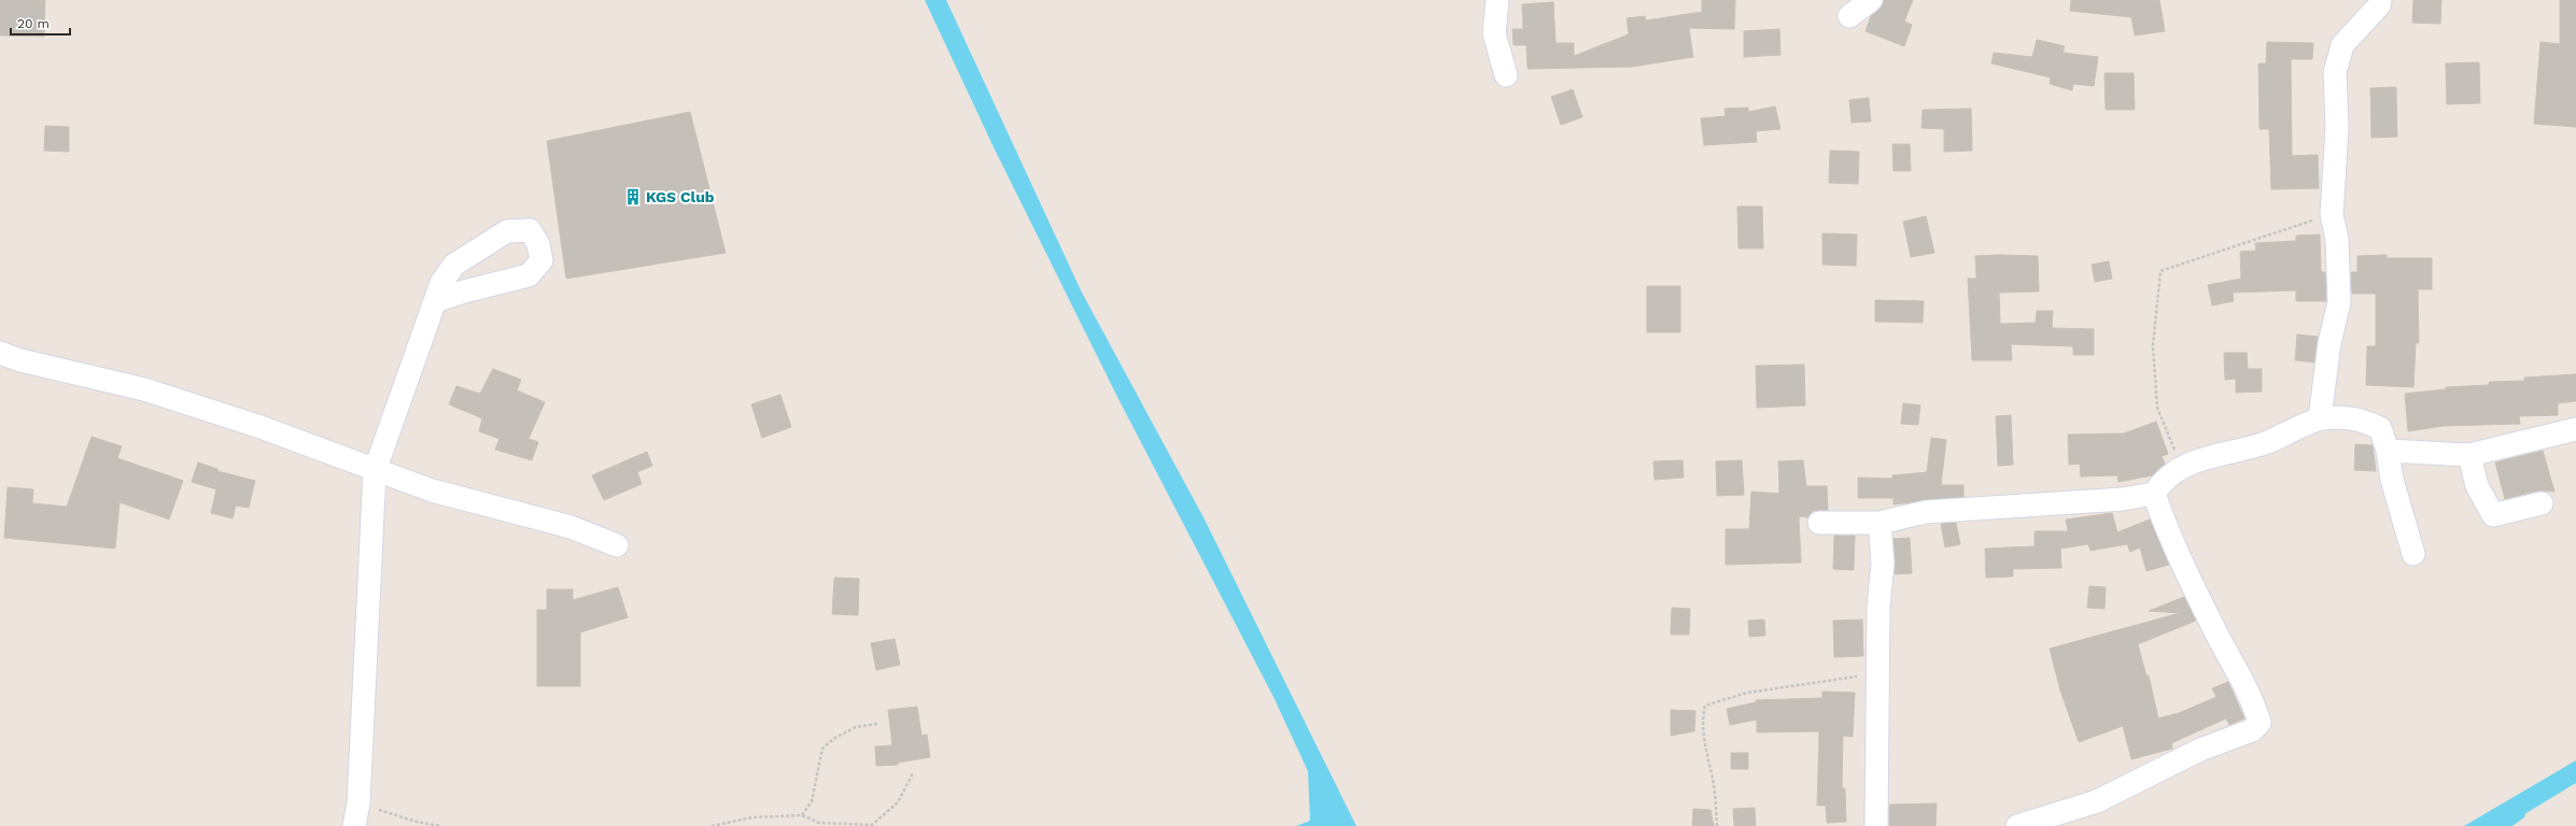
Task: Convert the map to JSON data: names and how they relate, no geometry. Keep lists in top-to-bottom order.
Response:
{
  "places": {
    "building": ["KGS Club"]
  },
  "scale_bar": "20 m"
}
